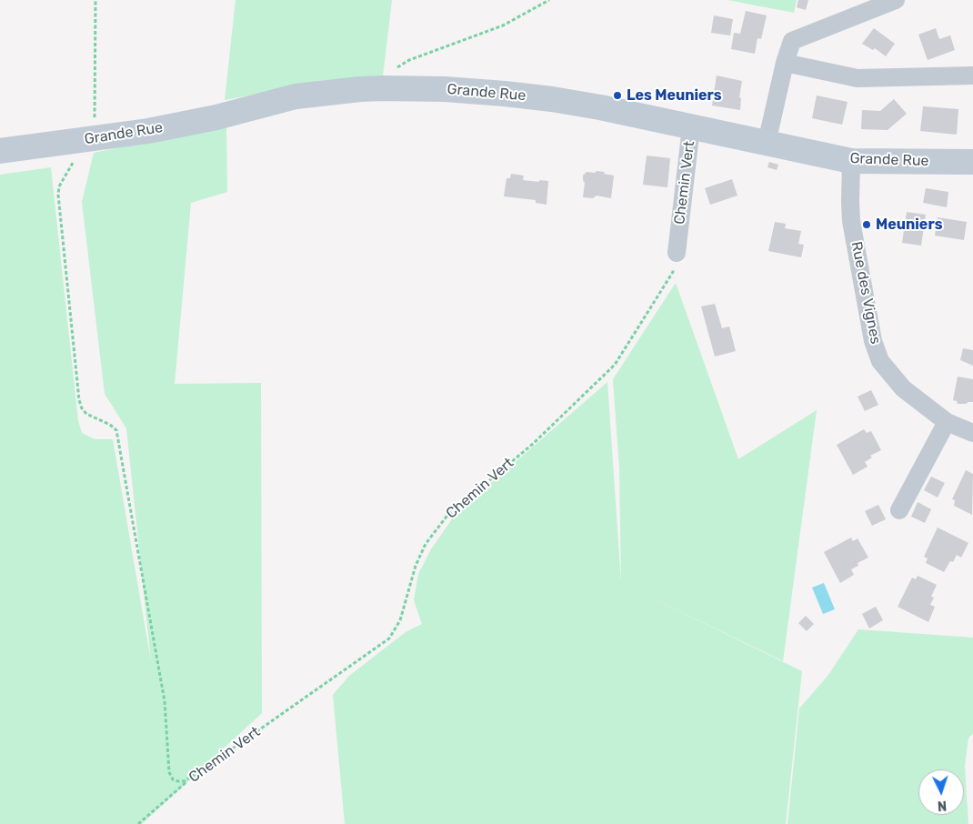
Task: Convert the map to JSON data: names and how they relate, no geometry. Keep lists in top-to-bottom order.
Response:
{
  "streets": {
    "street": ["Grande Rue", "Chemin Vert", "Rue des Vignes"]
  },
  "crossings": [
    ["Grande Rue", "Chemin Vert"],
    ["Grande Rue", "Rue des Vignes"]
  ],
  "places": ["Les Meuniers", "Meuniers"],
  "north": "bottom"
}
